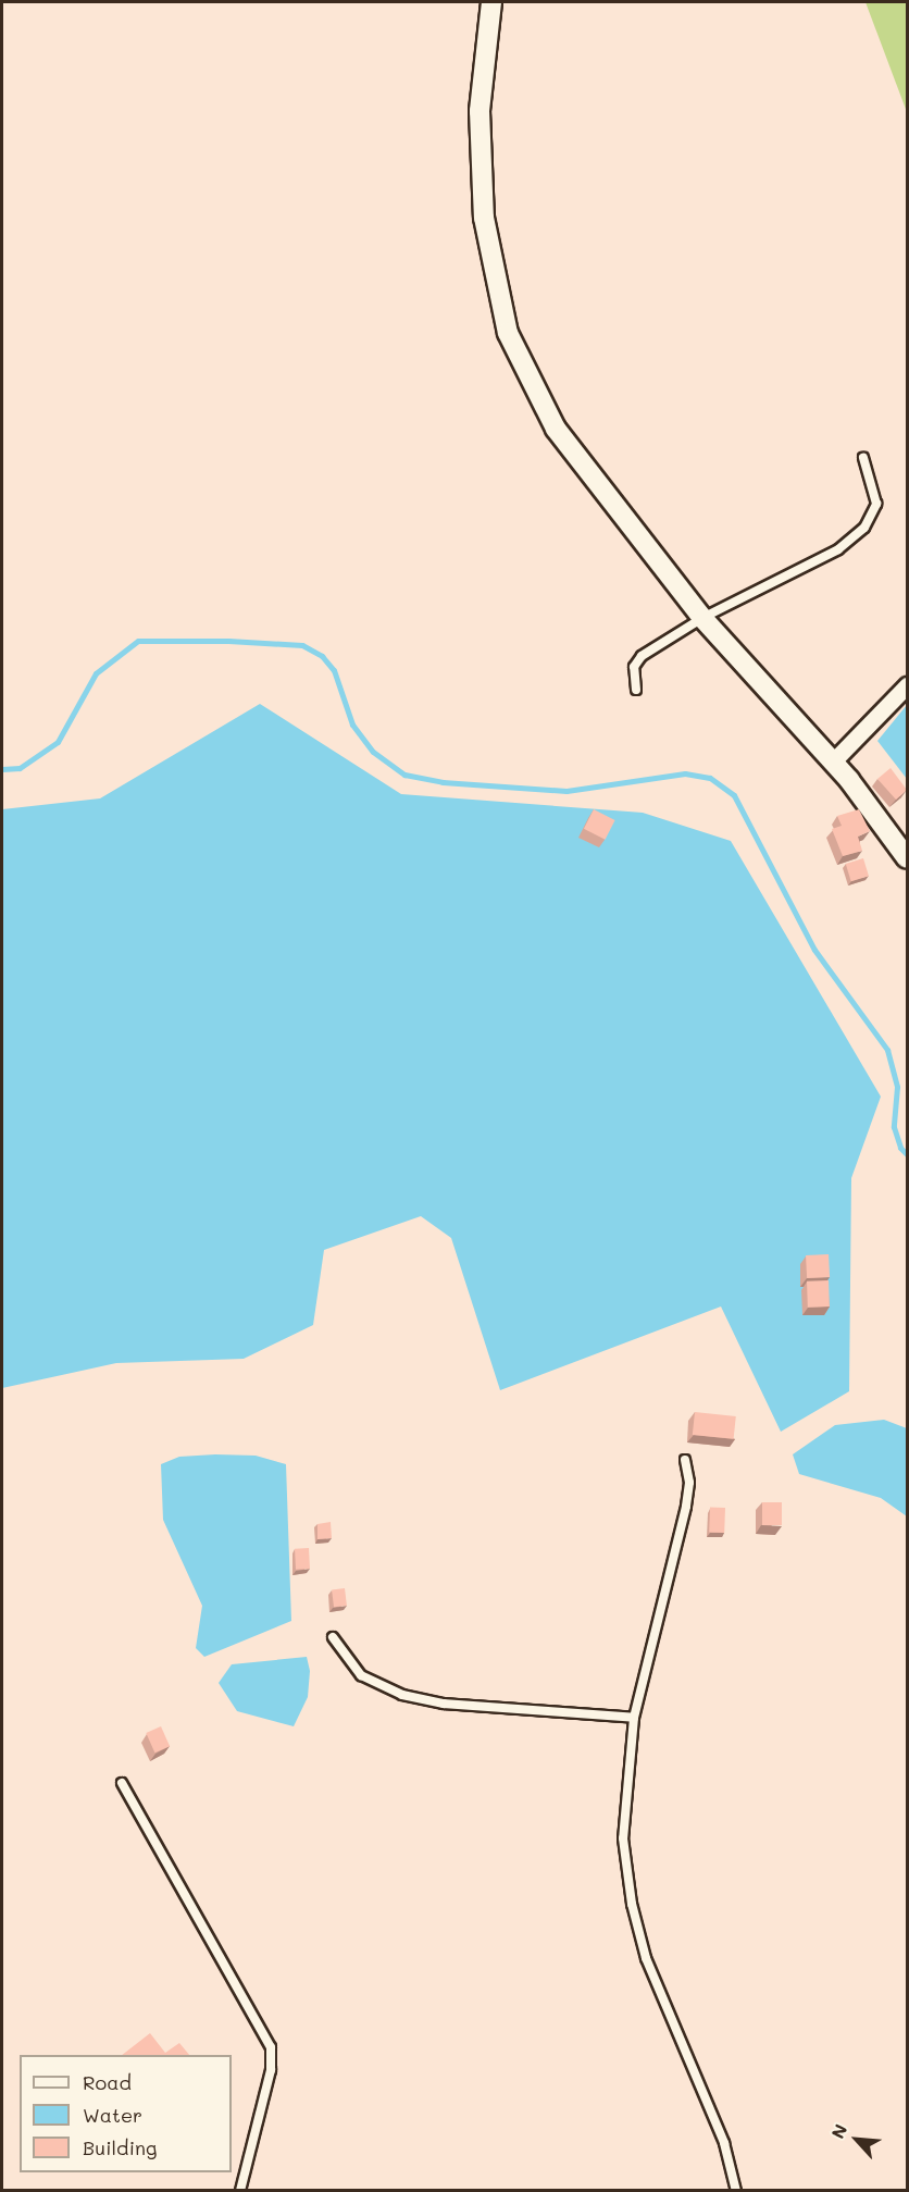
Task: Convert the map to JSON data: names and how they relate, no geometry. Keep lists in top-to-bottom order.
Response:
{
  "legend": ["Road", "Water", "Building"],
  "north": "top left"
}
